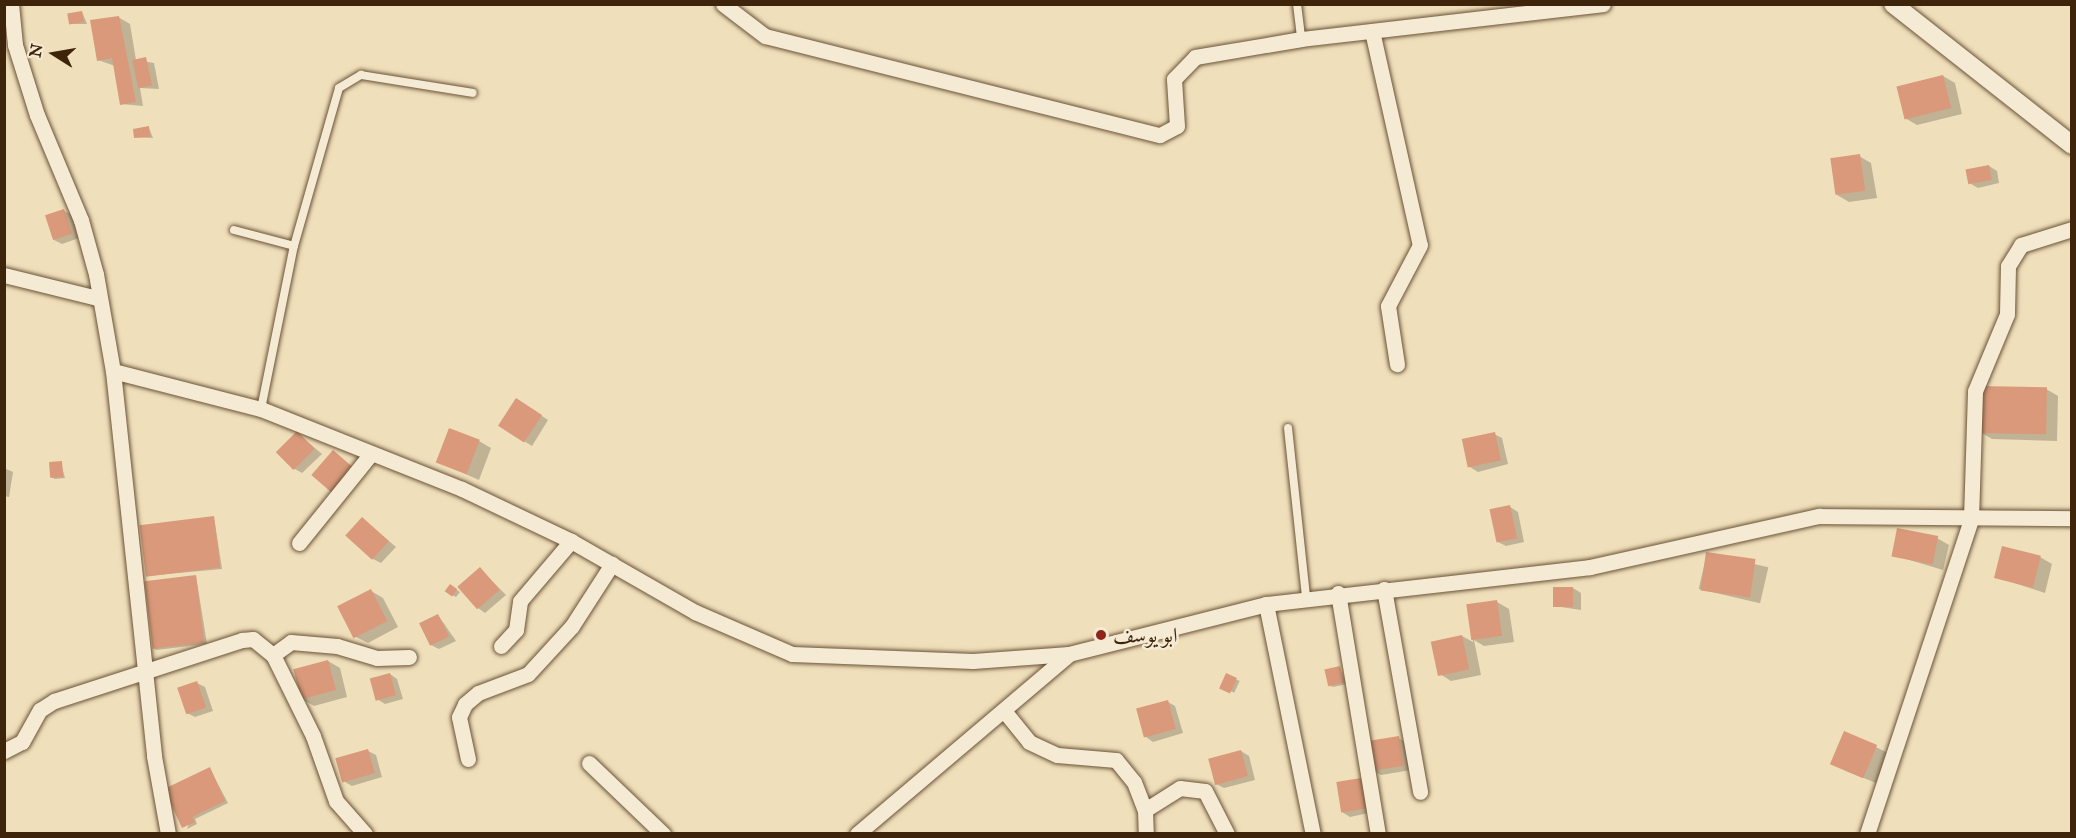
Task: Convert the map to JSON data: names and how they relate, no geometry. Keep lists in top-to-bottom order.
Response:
{
  "places": ["ابو يوسف"],
  "north": "left"
}
